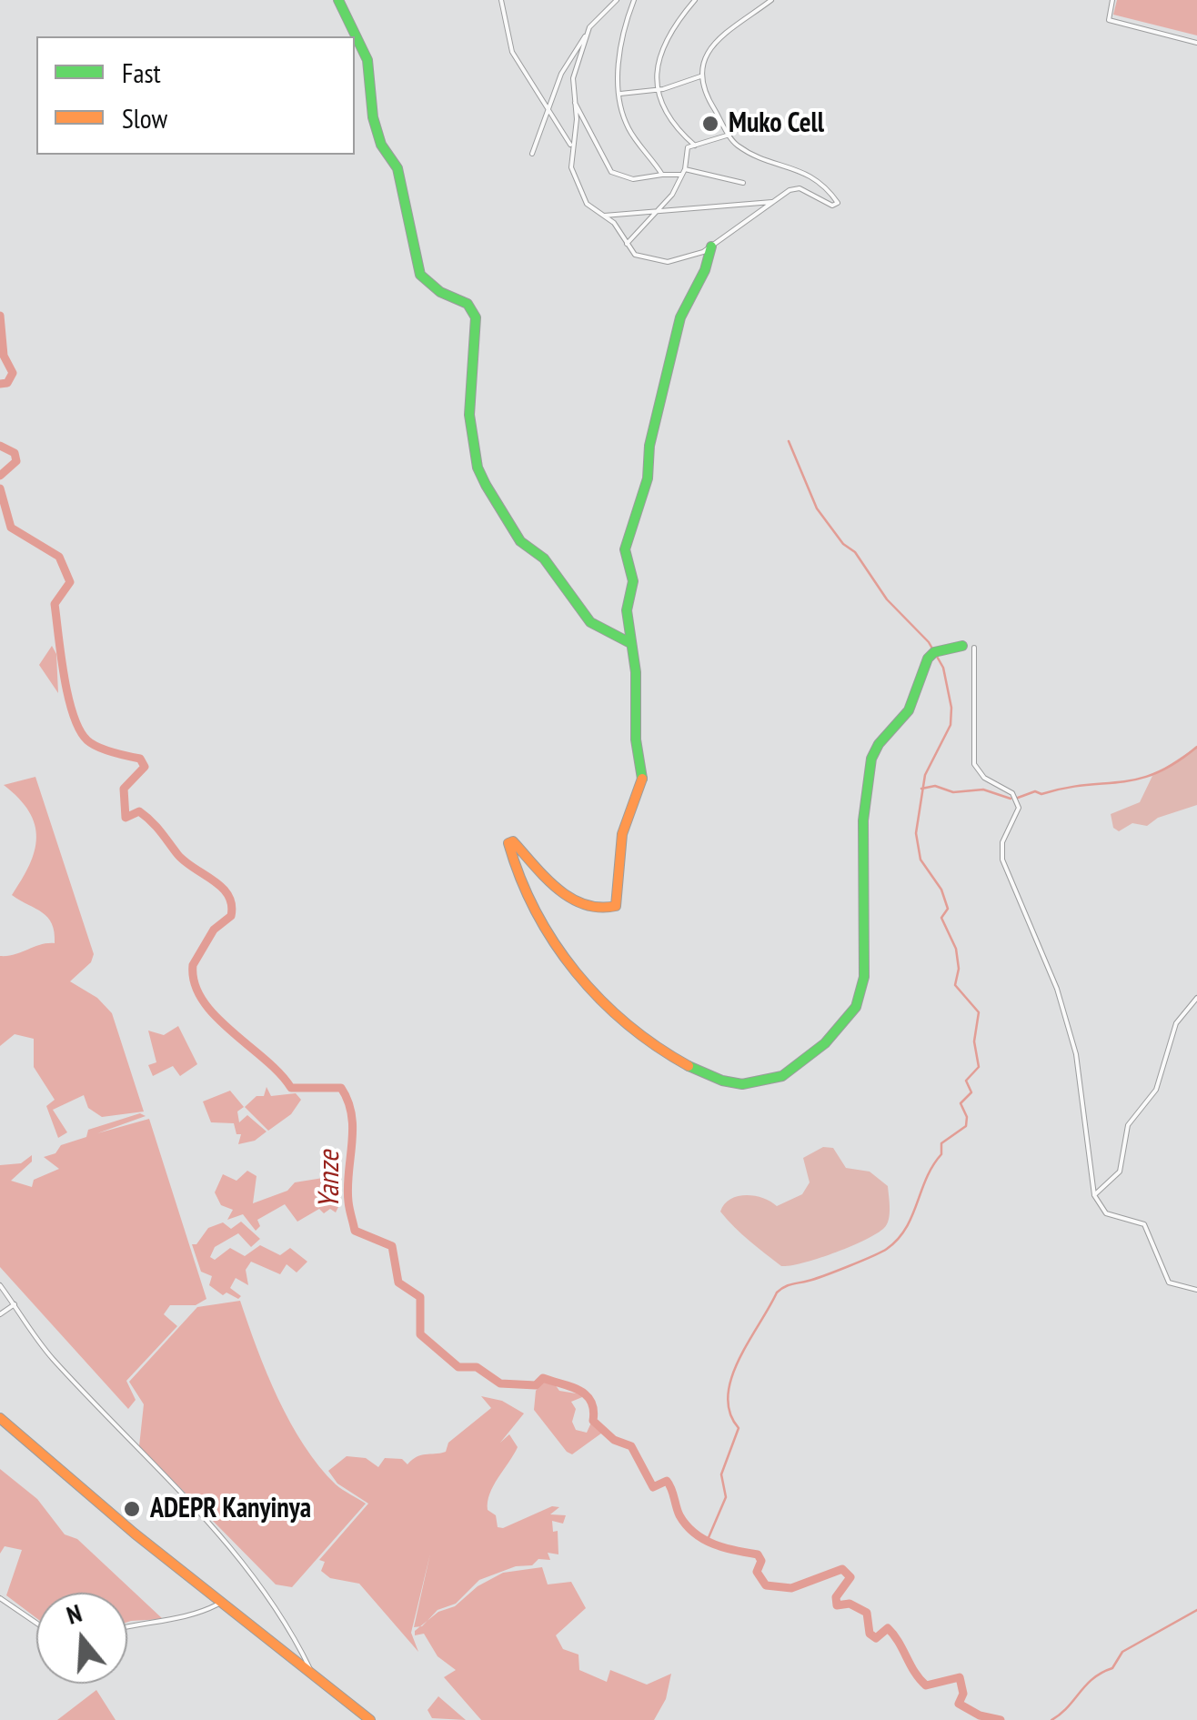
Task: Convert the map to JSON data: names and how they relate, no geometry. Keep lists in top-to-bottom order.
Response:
{
  "water": ["Yanze"],
  "places": ["Muko Cell", "ADEPR Kanyinya"],
  "legend": ["Fast", "Slow"],
  "north": "top"
}
